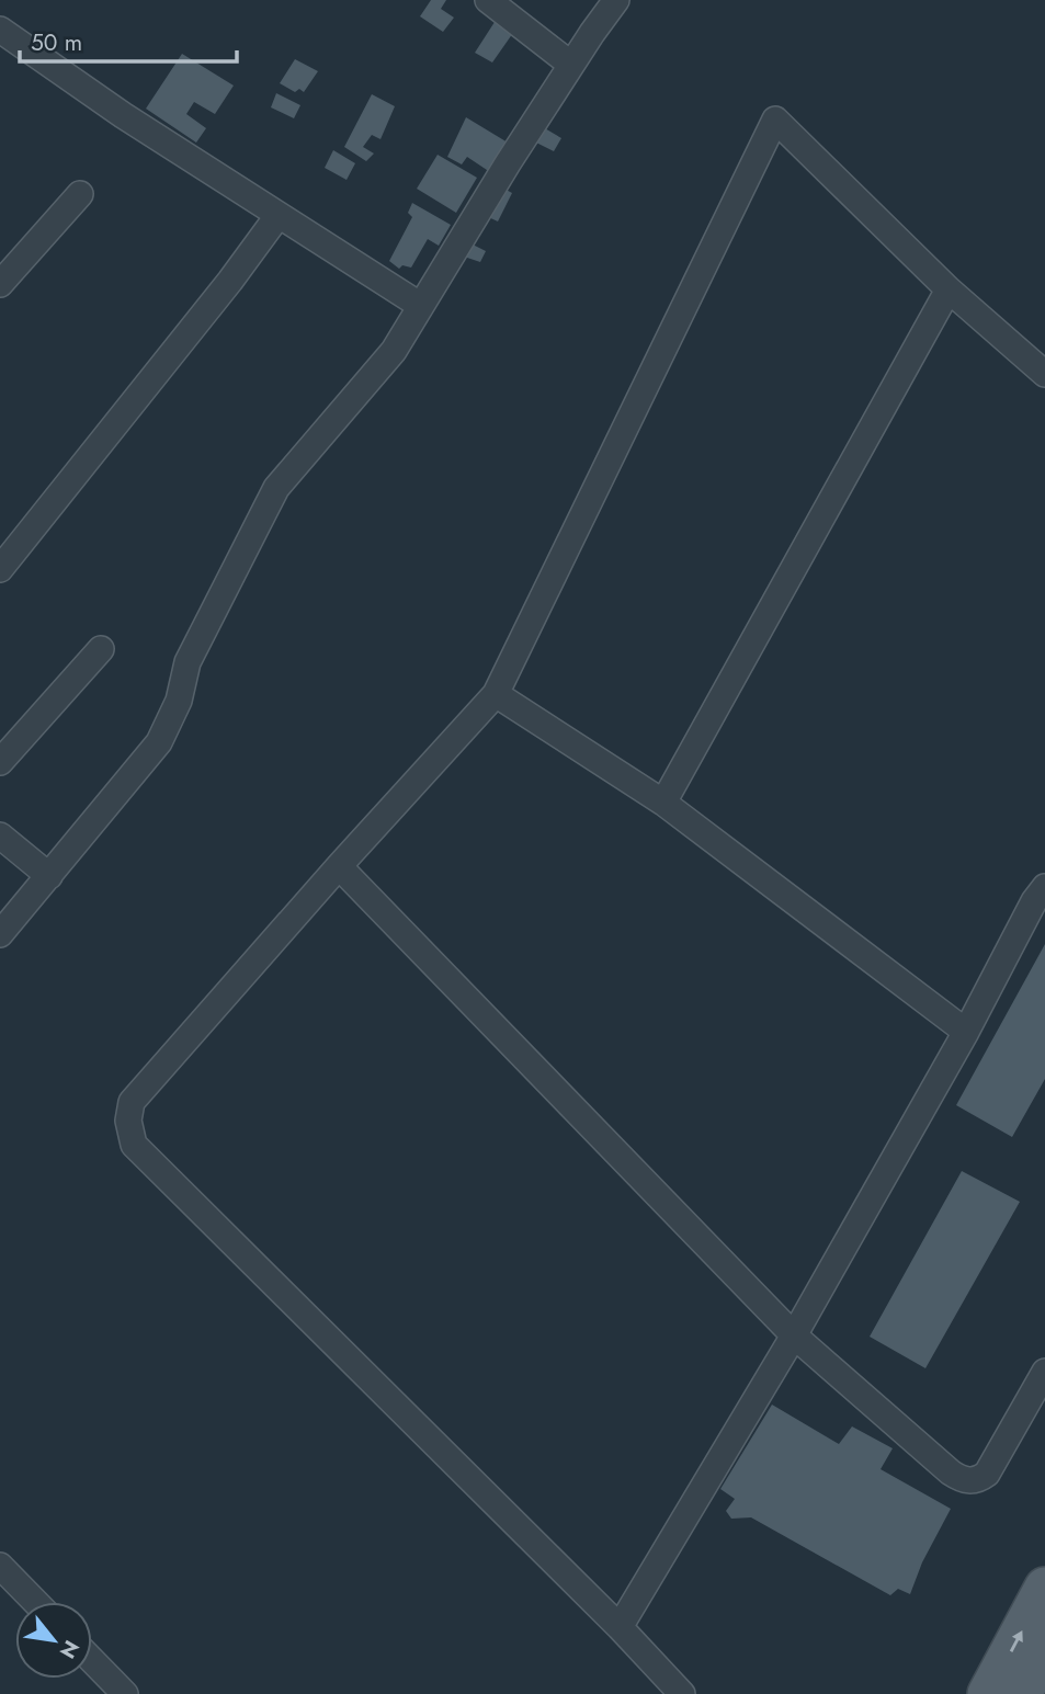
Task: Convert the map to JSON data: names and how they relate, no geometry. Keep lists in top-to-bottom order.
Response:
{
  "scale_bar": "50 m",
  "north": "bottom right"
}
